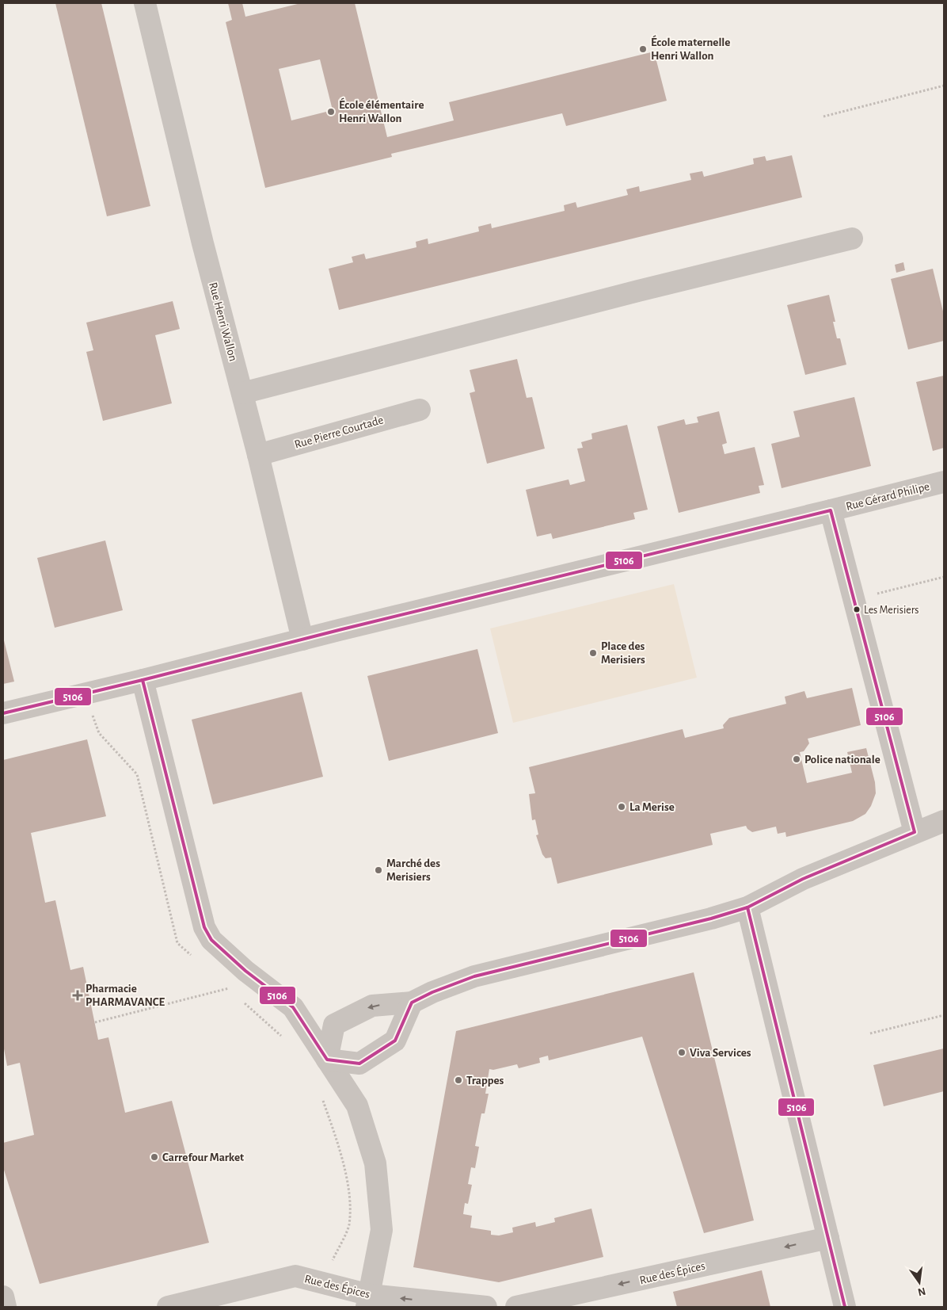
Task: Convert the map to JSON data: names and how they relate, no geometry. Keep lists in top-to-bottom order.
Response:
{
  "streets": {
    "street": [
      "Rue Henri Wallon",
      "Rue Pierre Courtade",
      "Rue Gérard Philipe",
      "Rue des Épices"
    ]
  },
  "crossings": [
    ["Rue Henri Wallon", "Rue Pierre Courtade"],
    ["Rue Henri Wallon", "Rue Gérard Philipe"]
  ],
  "one_way": ["Rue des Épices"],
  "places": {
    "other": [
      "École maternelle Henri Wallon",
      "École élémentaire Henri Wallon",
      "Les Merisiers",
      "Place des Merisiers",
      "Police nationale",
      "La Merise",
      "Marché des Merisiers",
      "Viva Services",
      "Trappes",
      "Carrefour Market"
    ],
    "health": ["Pharmacie PHARMAVANCE"]
  },
  "lines": ["transit line 5106"],
  "north": "bottom"
}
